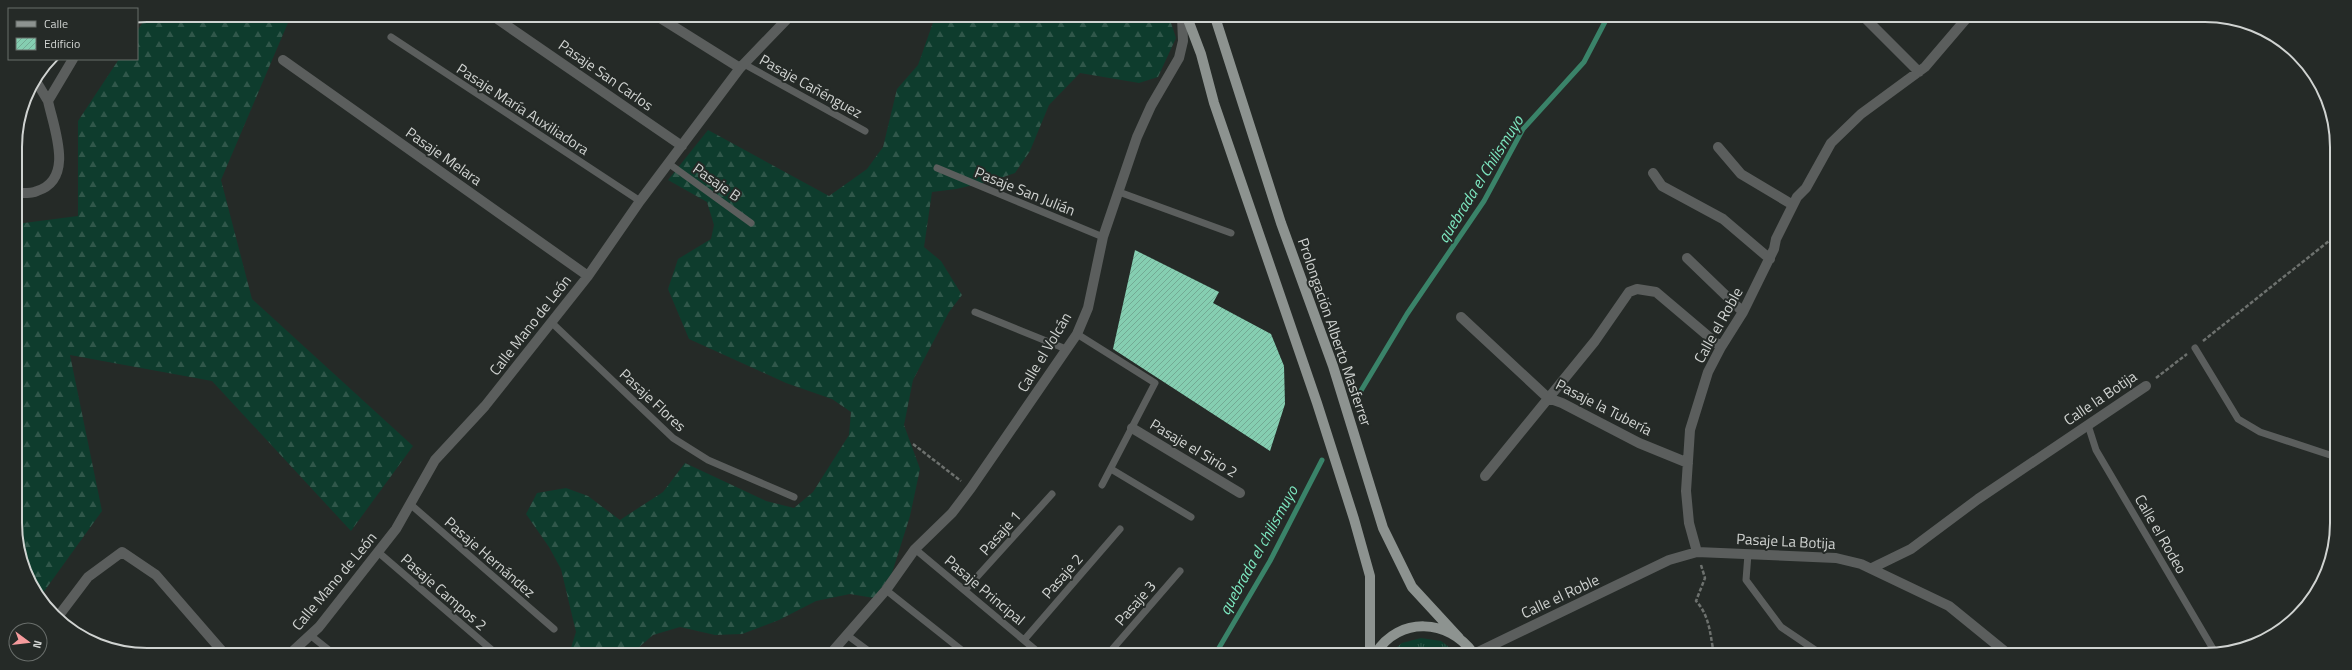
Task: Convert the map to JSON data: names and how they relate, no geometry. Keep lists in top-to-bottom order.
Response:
{
  "streets": {
    "main road": ["Prolongación Alberto Masferrer"],
    "street": [
      "Pasaje San Carlos",
      "Pasaje Melara",
      "Calle Mano de León",
      "Calle el Roble",
      "Calle el Volcán",
      "Calle la Botija",
      "Pasaje la Tubería",
      "Pasaje el Sirio 2",
      "Pasaje La Botija"
    ],
    "lane": [
      "Pasaje Cañénguez",
      "Pasaje María Auxiliadora",
      "Pasaje B",
      "Pasaje San Julián",
      "Pasaje Flores",
      "Pasaje 1",
      "Calle el Rodeo",
      "Pasaje Hernández",
      "Pasaje 2",
      "Pasaje Principal",
      "Pasaje Campos 2",
      "Pasaje 3"
    ]
  },
  "crossings": [
    ["Pasaje San Carlos", "Calle Mano de León"],
    ["Pasaje Cañénguez", "Calle Mano de León"],
    ["Pasaje María Auxiliadora", "Calle Mano de León"],
    ["Pasaje Melara", "Calle Mano de León"],
    ["Pasaje B", "Calle Mano de León"],
    ["Pasaje San Julián", "Calle el Volcán"],
    ["Calle Mano de León", "Pasaje Flores"],
    ["Calle Mano de León", "Pasaje Hernández"],
    ["Calle Mano de León", "Pasaje Campos 2"],
    ["Calle el Roble", "Pasaje la Tubería"],
    ["Calle el Roble", "Pasaje La Botija"],
    ["Calle el Volcán", "Pasaje Principal"],
    ["Calle la Botija", "Calle el Rodeo"],
    ["Calle la Botija", "Pasaje La Botija"],
    ["Pasaje 1", "Pasaje Principal"],
    ["Pasaje 2", "Pasaje Principal"]
  ],
  "water": ["quebrada el Chilismuyo", "quebrada el chilismuyo"],
  "legend": ["Calle", "Edificio"],
  "north": "right"
}
